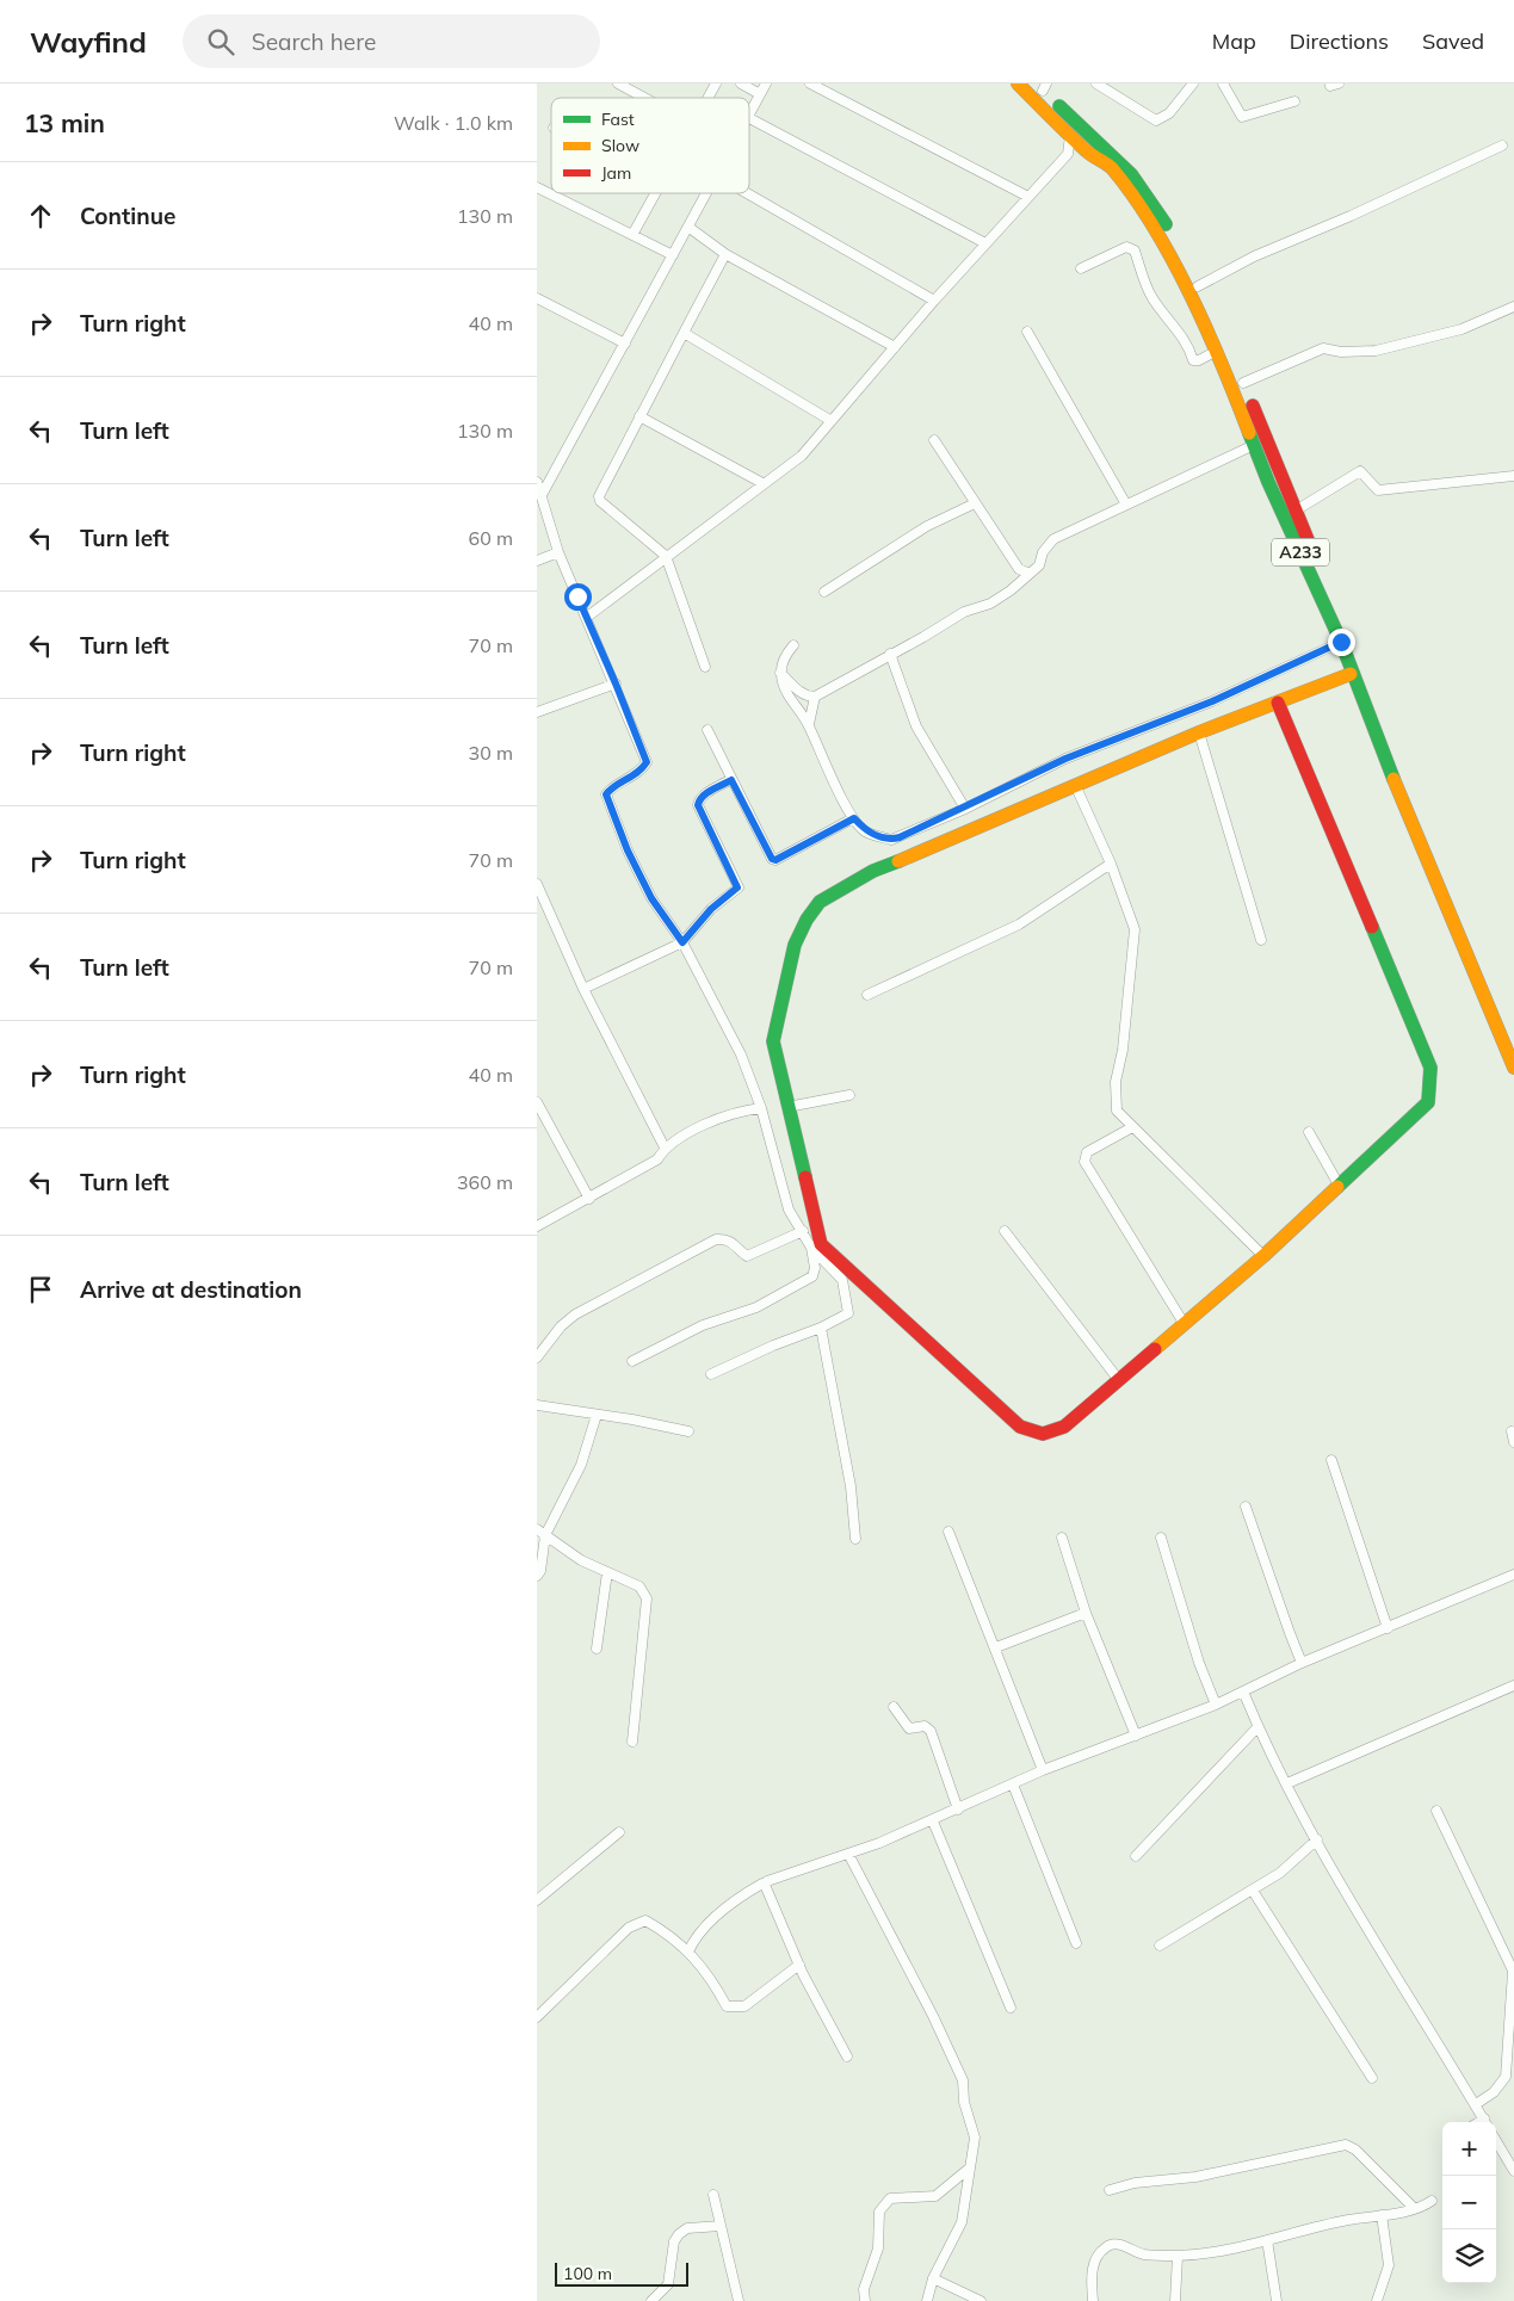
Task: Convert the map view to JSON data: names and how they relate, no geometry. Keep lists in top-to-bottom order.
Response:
{
  "streets": {
    "main road": ["A233"]
  },
  "legend": ["Fast", "Slow", "Jam"],
  "scale_bar": "100 m",
  "page": {
    "header": "Wayfind",
    "search": "Search here",
    "nav": ["Map", "Directions", "Saved"],
    "heading": ["13 min", "Walk · 1.0 km"],
    "list": [
      ["Continue", "130 m"],
      ["Turn right", "40 m"],
      ["Turn left", "130 m"],
      ["Turn left", "60 m"],
      ["Turn left", "70 m"],
      ["Turn right", "30 m"],
      ["Turn right", "70 m"],
      ["Turn left", "70 m"],
      ["Turn right", "40 m"],
      ["Turn left", "360 m"],
      "Arrive at destination"
    ],
    "map_buttons": ["+", "−"],
    "scale": "100 m"
  }
}
